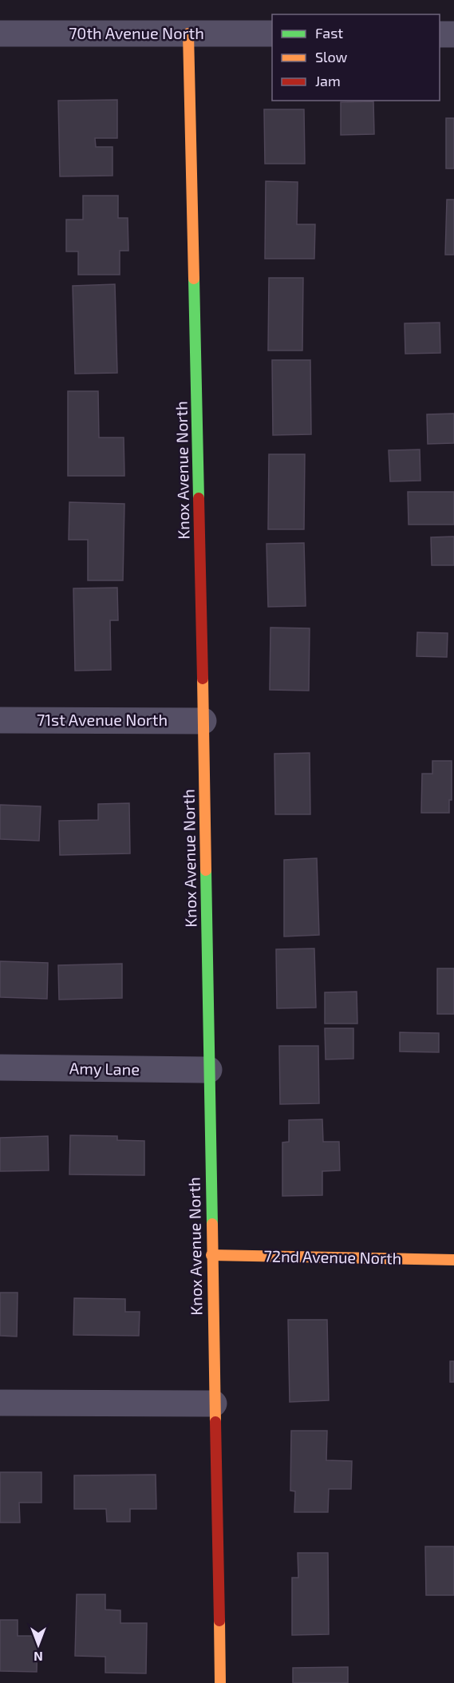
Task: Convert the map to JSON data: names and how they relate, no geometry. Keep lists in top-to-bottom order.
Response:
{
  "streets": {
    "street": [
      "70th Avenue North",
      "Knox Avenue North",
      "71st Avenue North",
      "Amy Lane",
      "72nd Avenue North"
    ]
  },
  "crossings": [
    ["70th Avenue North", "Knox Avenue North"],
    ["Knox Avenue North", "71st Avenue North"],
    ["Knox Avenue North", "Amy Lane"],
    ["Knox Avenue North", "72nd Avenue North"]
  ],
  "legend": ["Fast", "Slow", "Jam"],
  "north": "bottom"
}
